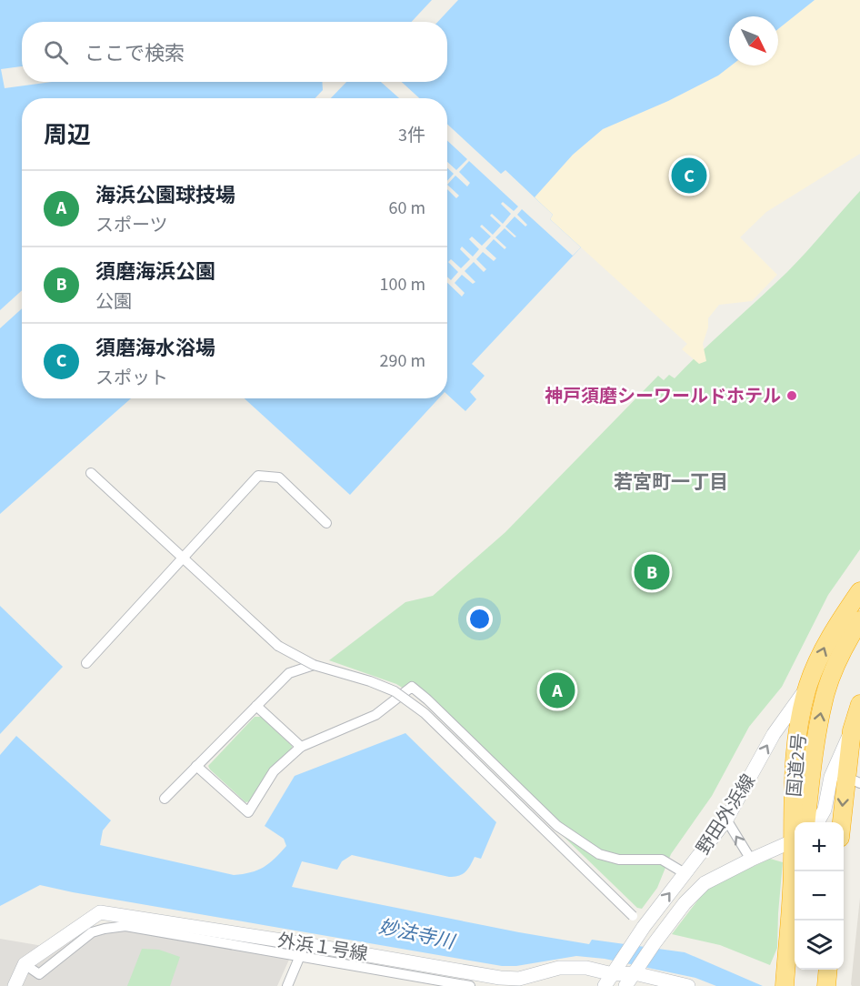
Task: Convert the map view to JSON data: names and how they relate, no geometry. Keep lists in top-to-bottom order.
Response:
{
  "streets": {
    "highway": ["国道2号"],
    "street": ["野田外浜線", "外浜１号線"]
  },
  "crossings": [
    ["国道2号", "野田外浜線"],
    ["野田外浜線", "外浜１号線"]
  ],
  "districts": ["若宮町一丁目"],
  "water": ["妙法寺川"],
  "places": ["神戸須磨シーワールドホテル"],
  "north": "bottom right",
  "page": {
    "search": "ここで検索",
    "heading": ["周辺", "3件"],
    "pins": ["C", "B", "A"],
    "list": [
      {
        "mark": "A",
        "name": "海浜公園球技場",
        "note": "スポーツ",
        "value": "60 m"
      },
      {
        "mark": "B",
        "name": "須磨海浜公園",
        "note": "公園",
        "value": "100 m"
      },
      {
        "mark": "C",
        "name": "須磨海水浴場",
        "note": "スポット",
        "value": "290 m"
      }
    ],
    "map_buttons": ["+", "−"]
  }
}
